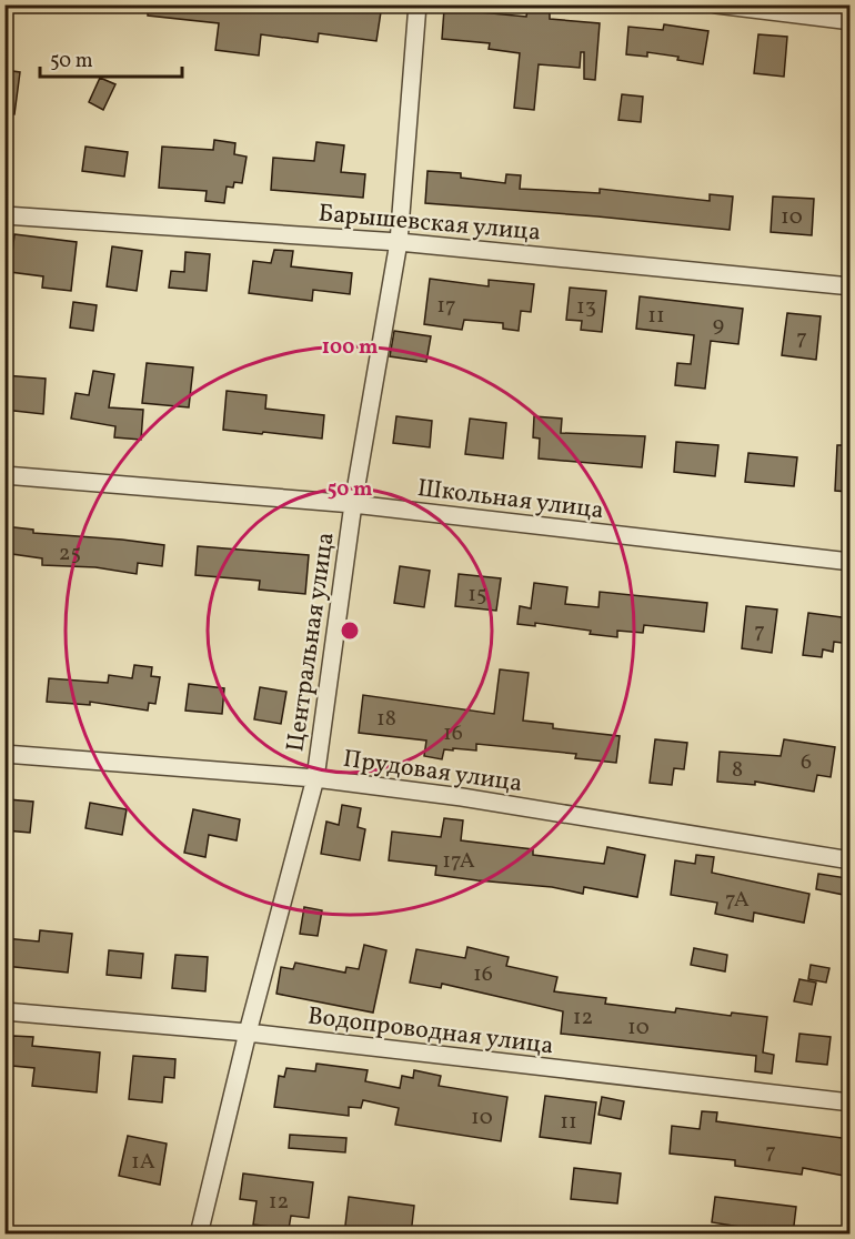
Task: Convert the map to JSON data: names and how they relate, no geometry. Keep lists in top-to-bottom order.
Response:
{
  "streets": {
    "street": [
      "Барышевская улица",
      "Школьная улица",
      "Центральная улица",
      "Прудовая улица",
      "Водопроводная улица"
    ]
  },
  "crossings": [
    ["Барышевская улица", "Центральная улица"],
    ["Школьная улица", "Центральная улица"],
    ["Центральная улица", "Прудовая улица"],
    ["Центральная улица", "Водопроводная улица"]
  ],
  "house_numbers": [
    "10",
    "17",
    "13",
    "11",
    "9",
    "7",
    "25",
    "15",
    "7",
    "18",
    "16",
    "6",
    "8",
    "17А",
    "7А",
    "16",
    "12",
    "10",
    "10",
    "11",
    "7",
    "1А",
    "12"
  ],
  "scale_bar": "50 m",
  "rings": ["100 m", "50 m"]
}
